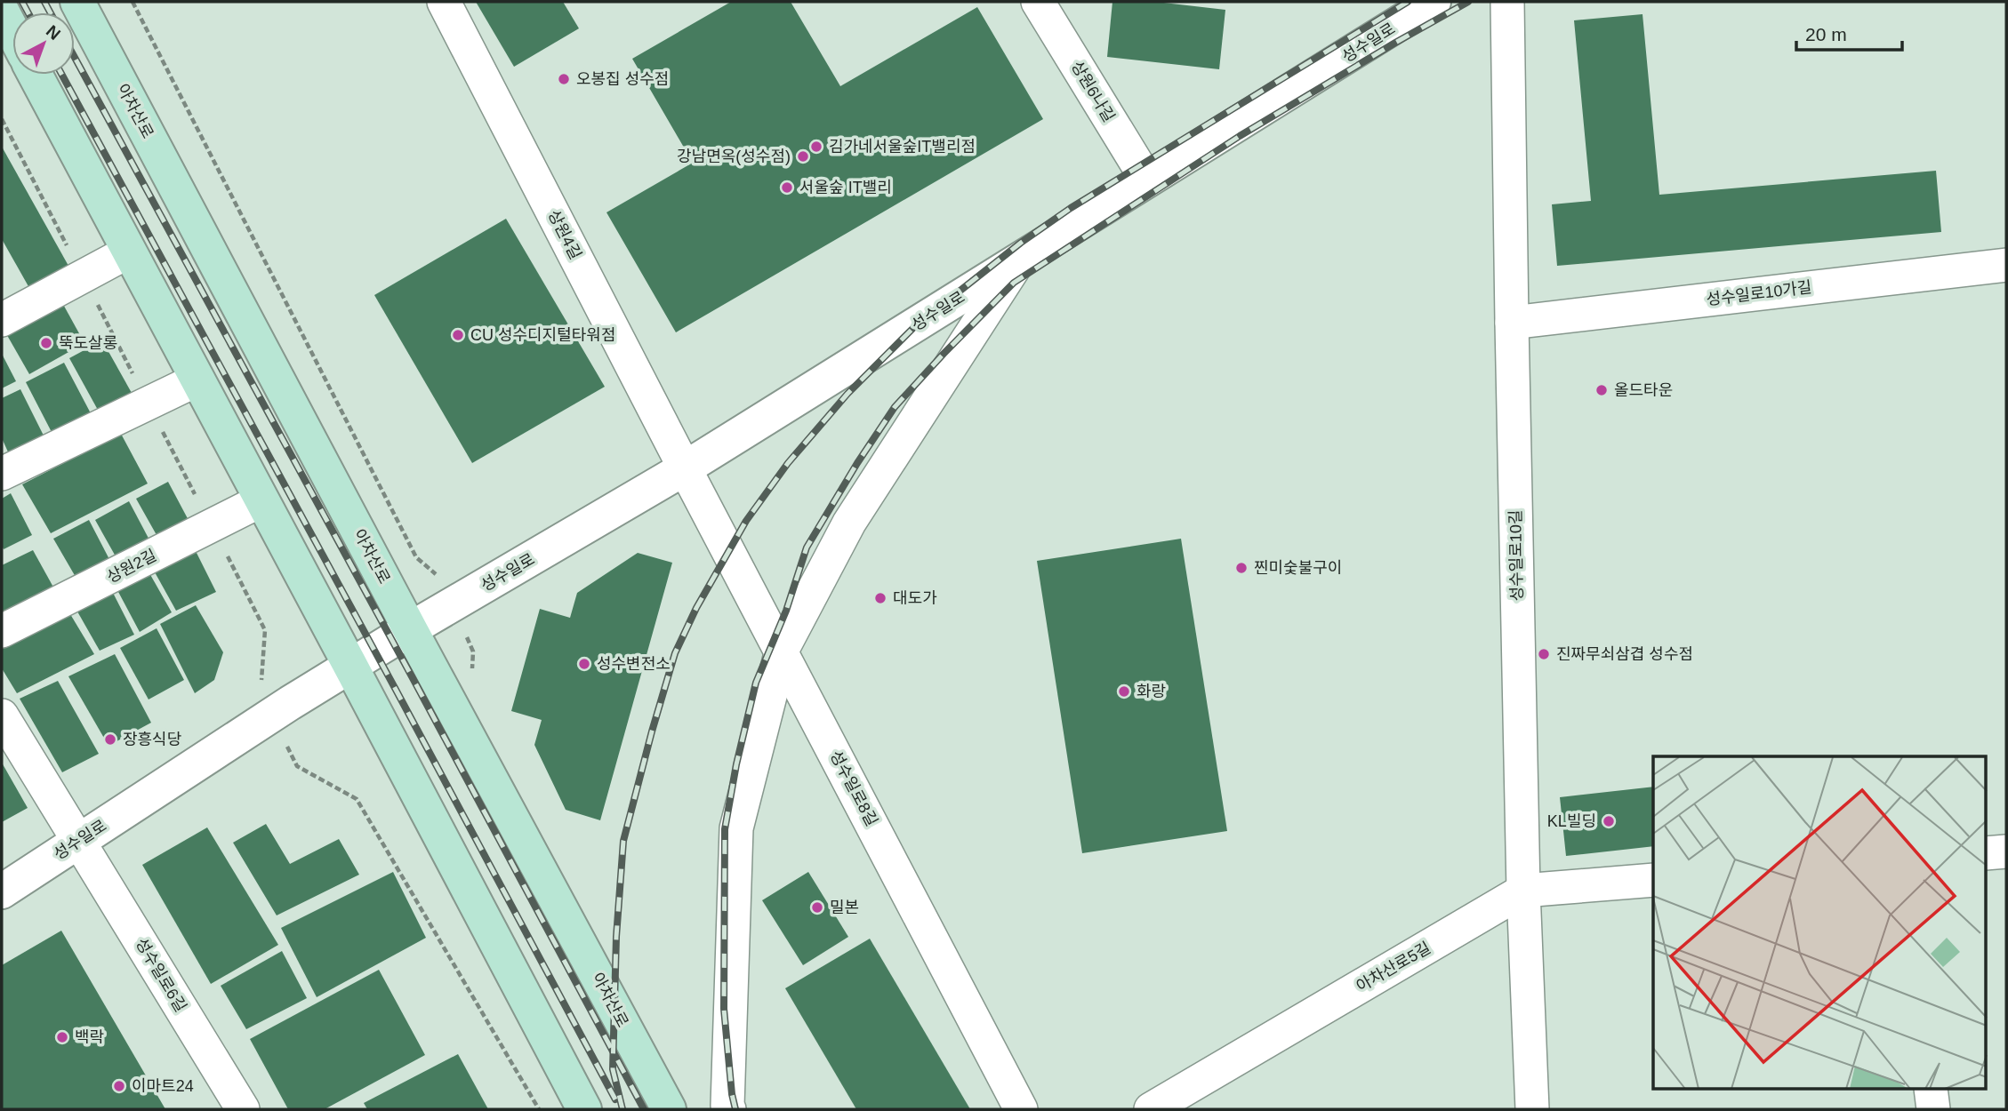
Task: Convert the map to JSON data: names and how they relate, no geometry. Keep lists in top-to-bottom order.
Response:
{
  "streets": {
    "main road": ["아차산로"],
    "street": [
      "성수일로",
      "상원6나길",
      "상원4길",
      "성수일로10가길",
      "성수일로10길",
      "상원2길",
      "성수일로8길",
      "아차산로5길",
      "성수일로6길"
    ]
  },
  "crossings": [
    ["성수일로", "상원6나길"],
    ["성수일로", "아차산로"],
    ["성수일로", "상원4길"],
    ["성수일로", "성수일로8길"],
    ["성수일로", "성수일로6길"],
    ["상원4길", "성수일로8길"],
    ["성수일로10가길", "성수일로10길"],
    ["성수일로10길", "아차산로5길"]
  ],
  "places": [
    "오봉집 성수점",
    "김가네서울숲IT밸리점",
    "강남면옥(성수점)",
    "서울숲 IT밸리",
    "CU 성수디지털타워점",
    "뚝도살롱",
    "올드타운",
    "찐미숯불구이",
    "대도가",
    "진짜무쇠삼겹 성수점",
    "성수변전소",
    "화랑",
    "장흥식당",
    "KL빌딩",
    "밀본",
    "백락",
    "이마트24"
  ],
  "scale_bar": "20 m",
  "north": "top right"
}
